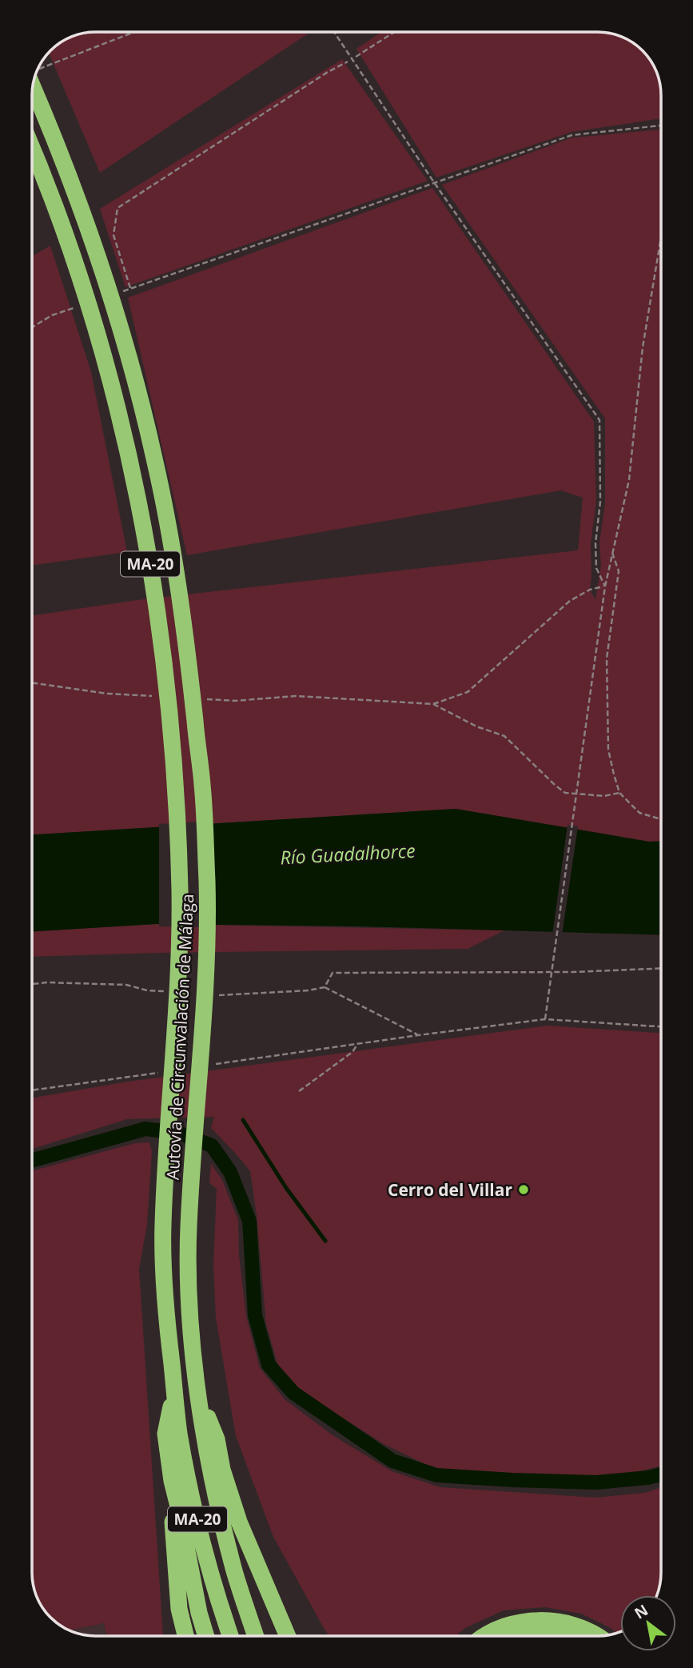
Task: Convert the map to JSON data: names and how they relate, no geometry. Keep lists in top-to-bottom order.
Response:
{
  "streets": {
    "highway": ["MA-20", "Autovía de Circunvalación de Málaga"]
  },
  "water": ["Río Guadalhorce"],
  "places": ["Cerro del Villar"],
  "north": "top left"
}
